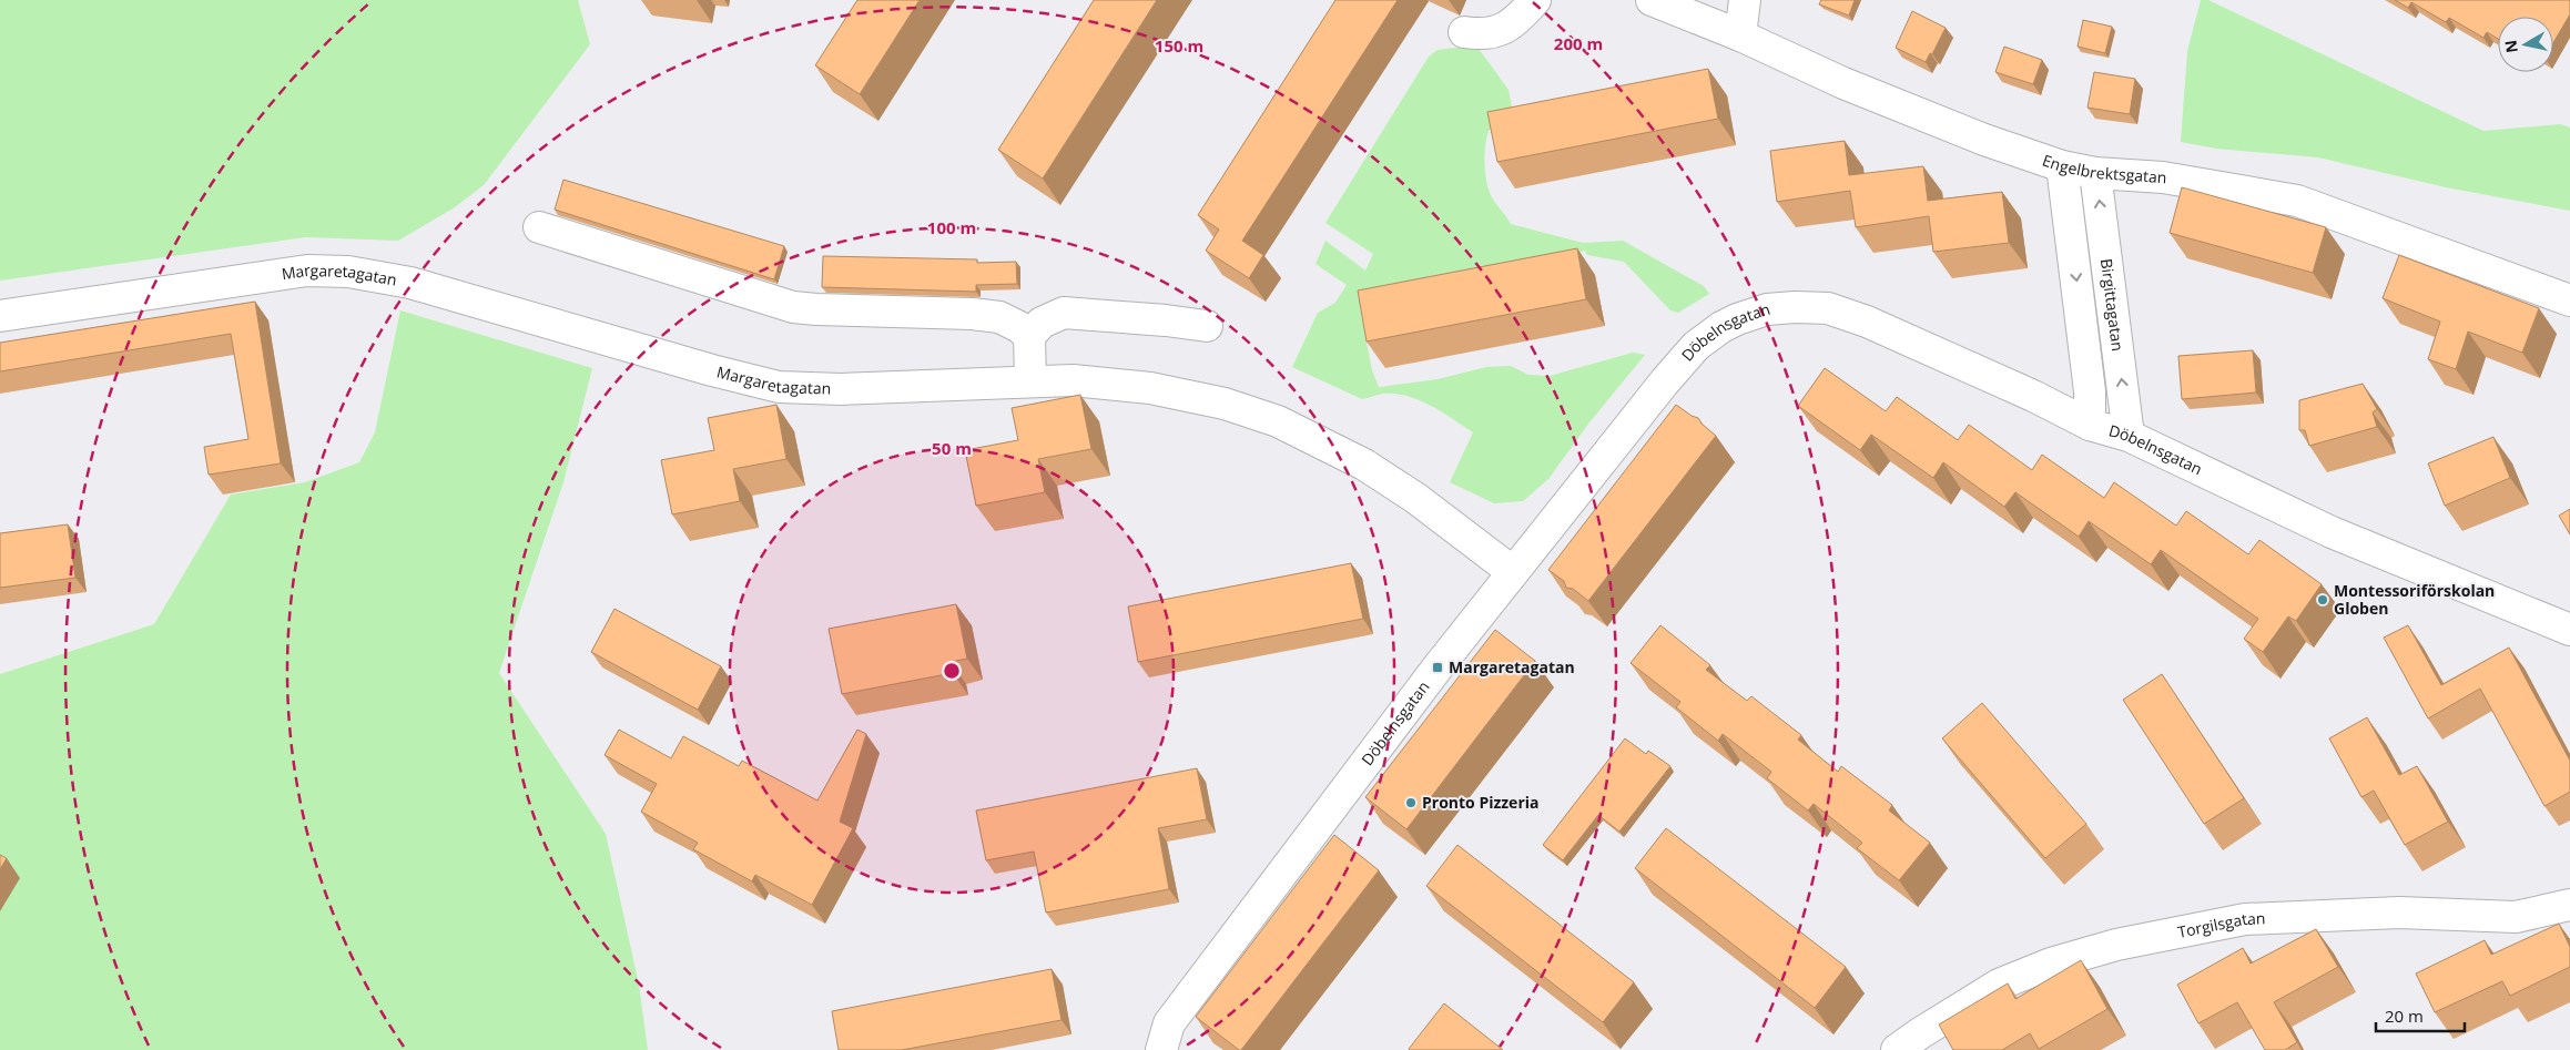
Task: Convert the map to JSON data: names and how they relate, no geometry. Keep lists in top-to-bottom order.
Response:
{
  "streets": {
    "street": [
      "Engelbrektsgatan",
      "Margaretagatan",
      "Birgittagatan",
      "Döbelnsgatan",
      "Torgilsgatan"
    ]
  },
  "crossings": [
    ["Engelbrektsgatan", "Birgittagatan"],
    ["Margaretagatan", "Döbelnsgatan"],
    ["Birgittagatan", "Döbelnsgatan"]
  ],
  "places": {
    "other": ["Montessoriförskolan Globen", "Pronto Pizzeria"],
    "transit": ["Margaretagatan"]
  },
  "scale_bar": "20 m",
  "north": "left",
  "rings": [
    "200 m",
    "150 m",
    "100 m",
    "50 m"
  ]
}
